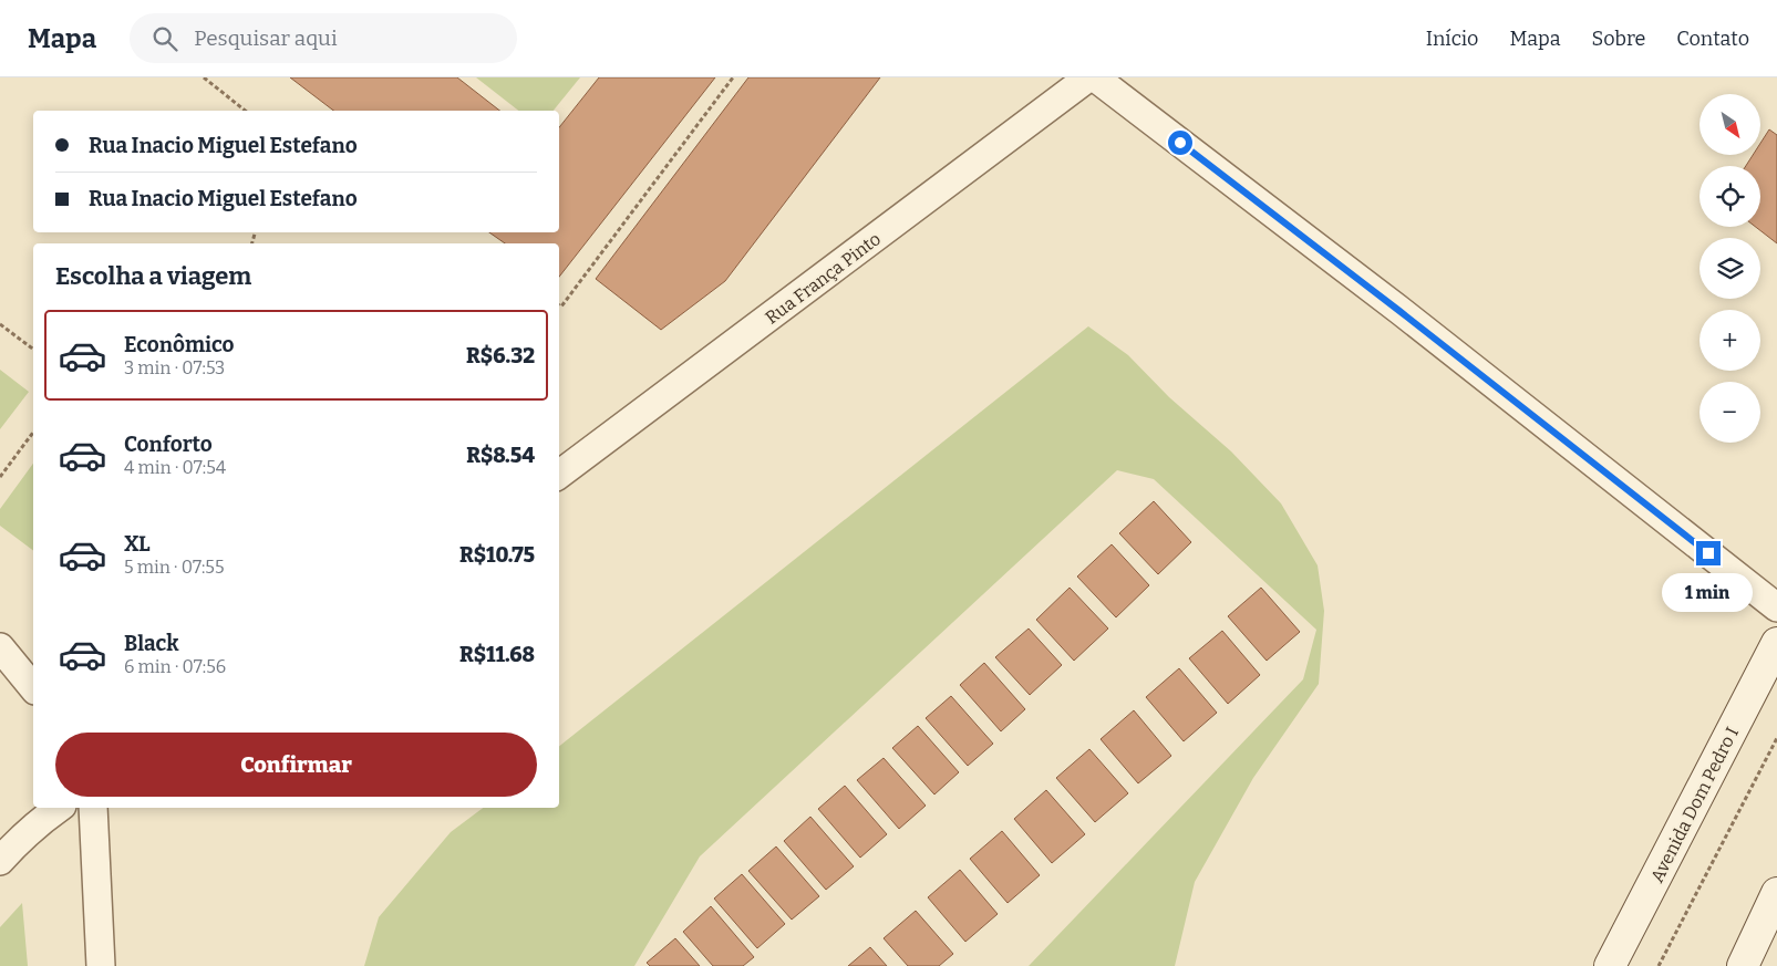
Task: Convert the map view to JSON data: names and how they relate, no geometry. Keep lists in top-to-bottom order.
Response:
{
  "streets": {
    "main road": ["Avenida Dom Pedro I"],
    "street": ["Rua França Pinto"]
  },
  "north": "bottom right",
  "page": {
    "header": "Mapa",
    "search": "Pesquisar aqui",
    "nav": [
      "Início",
      "Mapa",
      "Sobre",
      "Contato"
    ],
    "map_buttons": ["+", "−"],
    "banner": ["Rua Inacio Miguel Estefano", "Rua Inacio Miguel Estefano"],
    "heading": "Escolha a viagem",
    "list": [
      {
        "name": "Econômico",
        "note": "3 min · 07:53",
        "value": "R$6.32"
      },
      {
        "name": "Conforto",
        "note": "4 min · 07:54",
        "value": "R$8.54"
      },
      {
        "name": "XL",
        "note": "5 min · 07:55",
        "value": "R$10.75"
      },
      {
        "name": "Black",
        "note": "6 min · 07:56",
        "value": "R$11.68"
      }
    ],
    "bubble": "1 min",
    "buttons": "Confirmar"
  }
}
